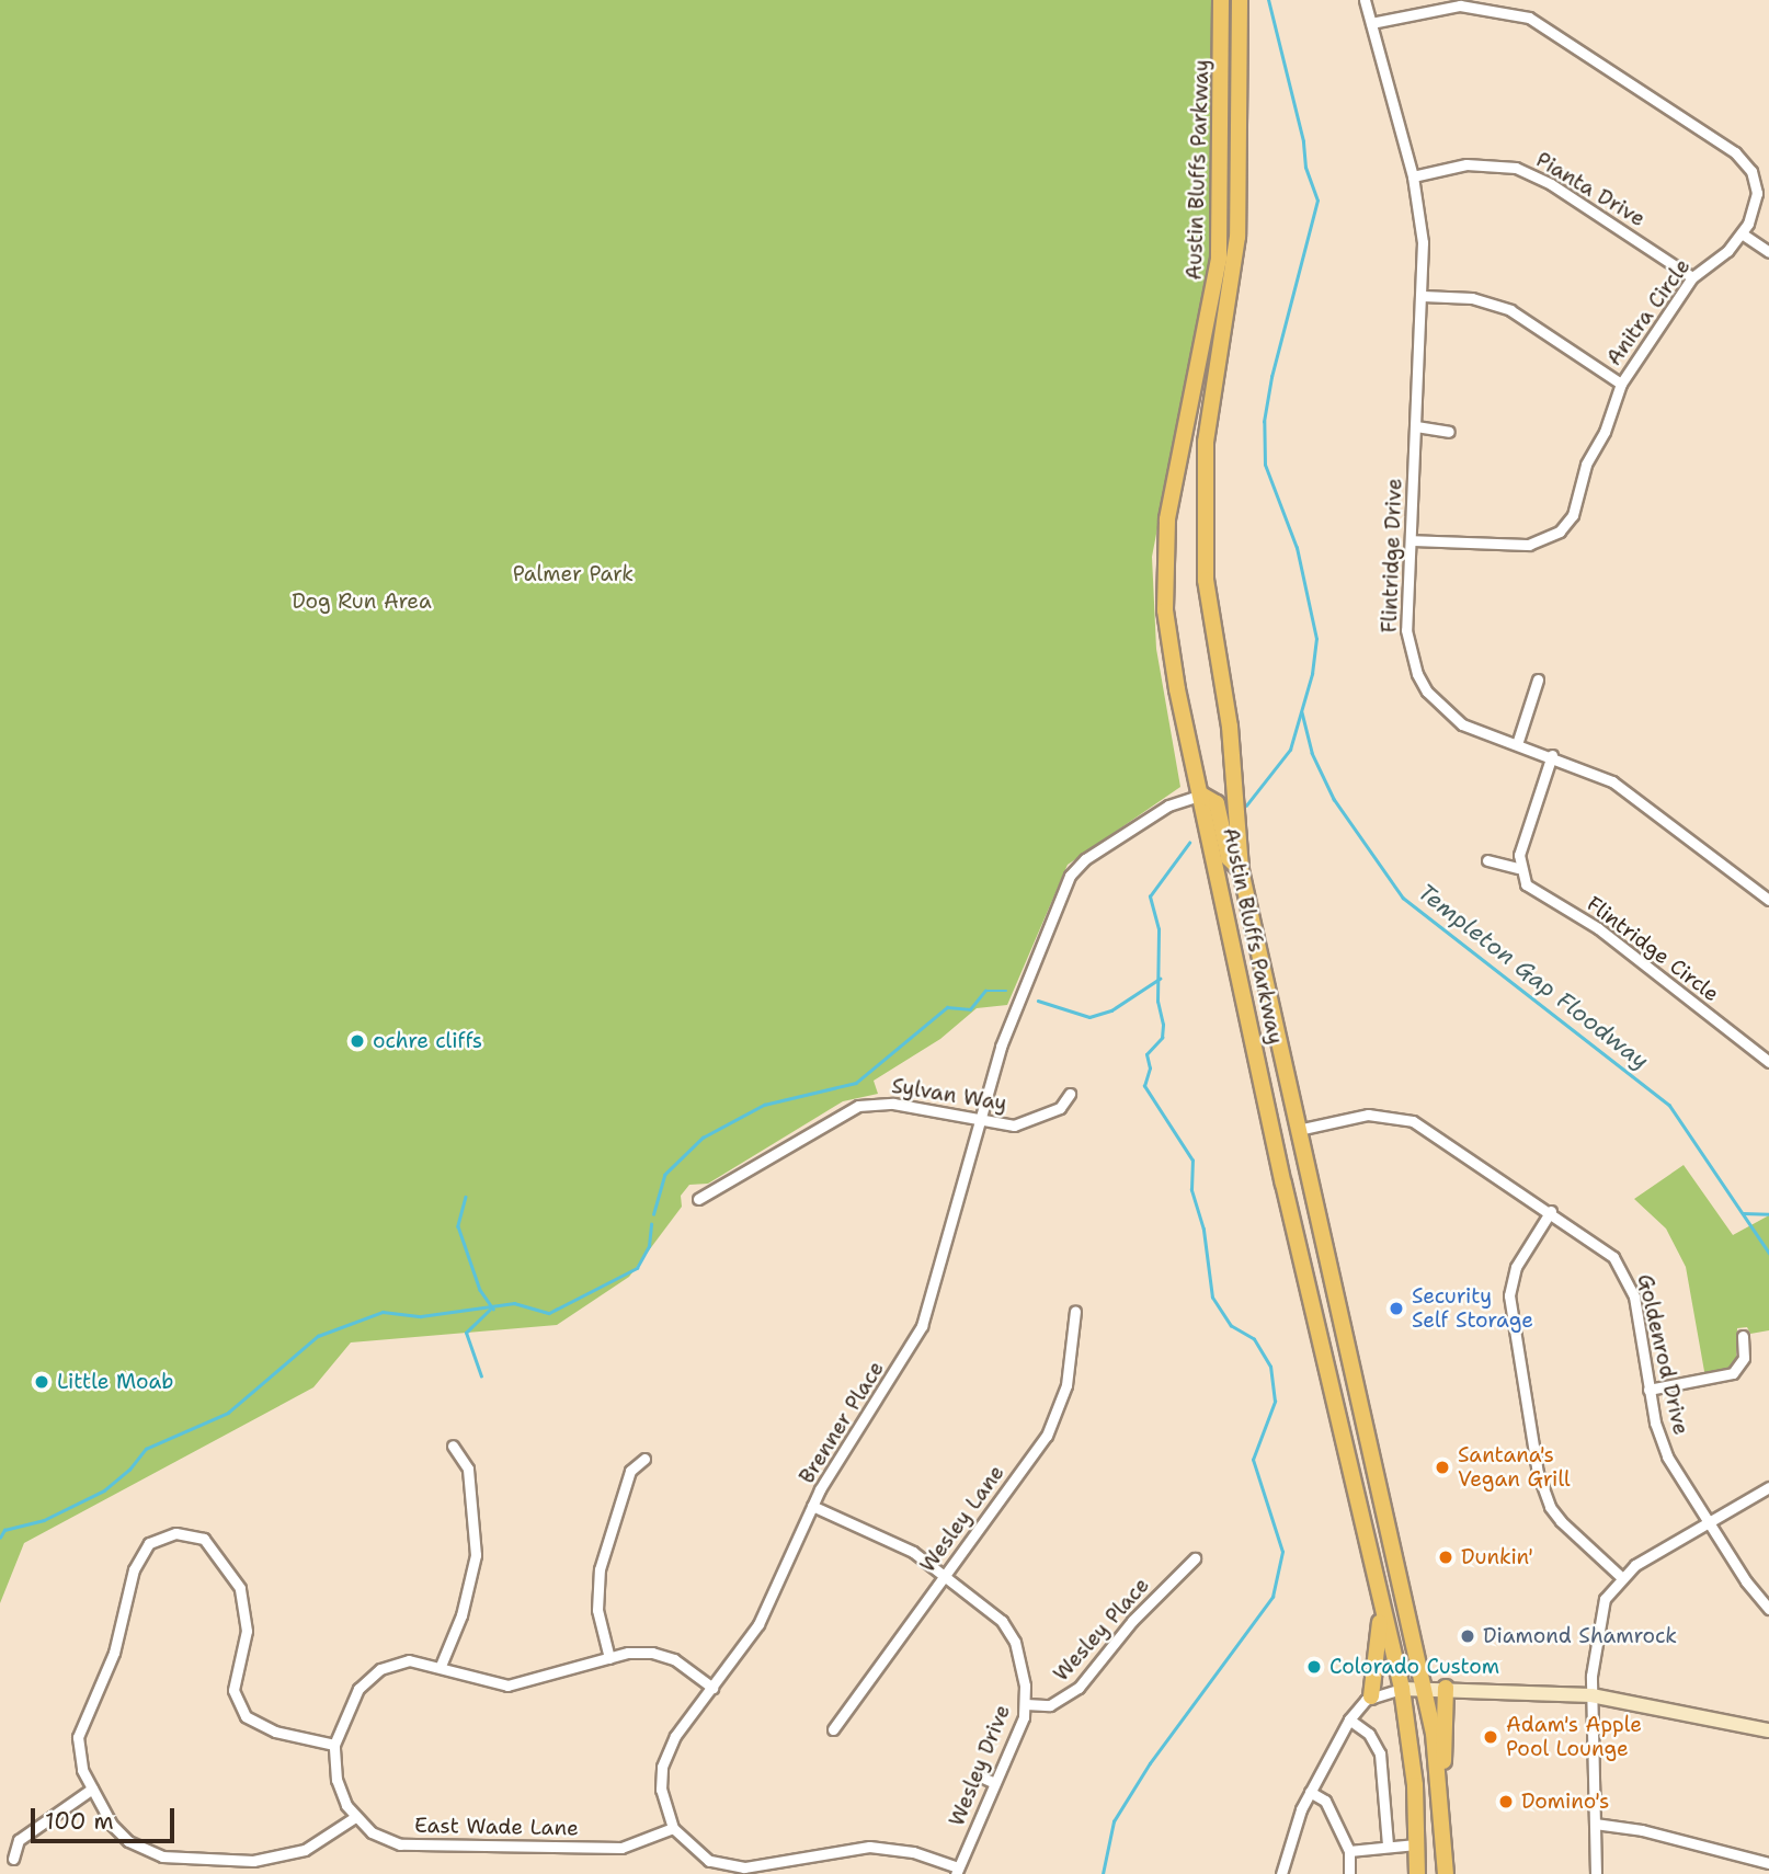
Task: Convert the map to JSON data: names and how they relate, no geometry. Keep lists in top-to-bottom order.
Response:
{
  "streets": {
    "main road": ["Austin Bluffs Parkway"],
    "street": [
      "Pianta Drive",
      "Anitra Circle",
      "Flintridge Drive",
      "Flintridge Circle",
      "Sylvan Way",
      "Goldenrod Drive",
      "Brenner Place",
      "Wesley Lane",
      "Wesley Place",
      "Wesley Drive",
      "East Wade Lane"
    ]
  },
  "crossings": [
    ["Austin Bluffs Parkway", "Goldenrod Drive"],
    ["Austin Bluffs Parkway", "Brenner Place"],
    ["Pianta Drive", "Anitra Circle"],
    ["Pianta Drive", "Flintridge Drive"],
    ["Anitra Circle", "Flintridge Drive"],
    ["Sylvan Way", "Brenner Place"],
    ["Brenner Place", "Wesley Drive"],
    ["Brenner Place", "East Wade Lane"],
    ["Wesley Lane", "Wesley Drive"],
    ["Wesley Place", "Wesley Drive"]
  ],
  "water": ["Templeton Gap Floodway"],
  "parks": ["Palmer Park", "Dog Run Area"],
  "places": [
    "ochre cliffs",
    "Security Self Storage",
    "Little Moab",
    "Santana's Vegan Grill",
    "Dunkin'",
    "Diamond Shamrock",
    "Colorado Custom",
    "Adam's Apple Pool Lounge",
    "Domino's"
  ],
  "scale_bar": "100 m"
}
